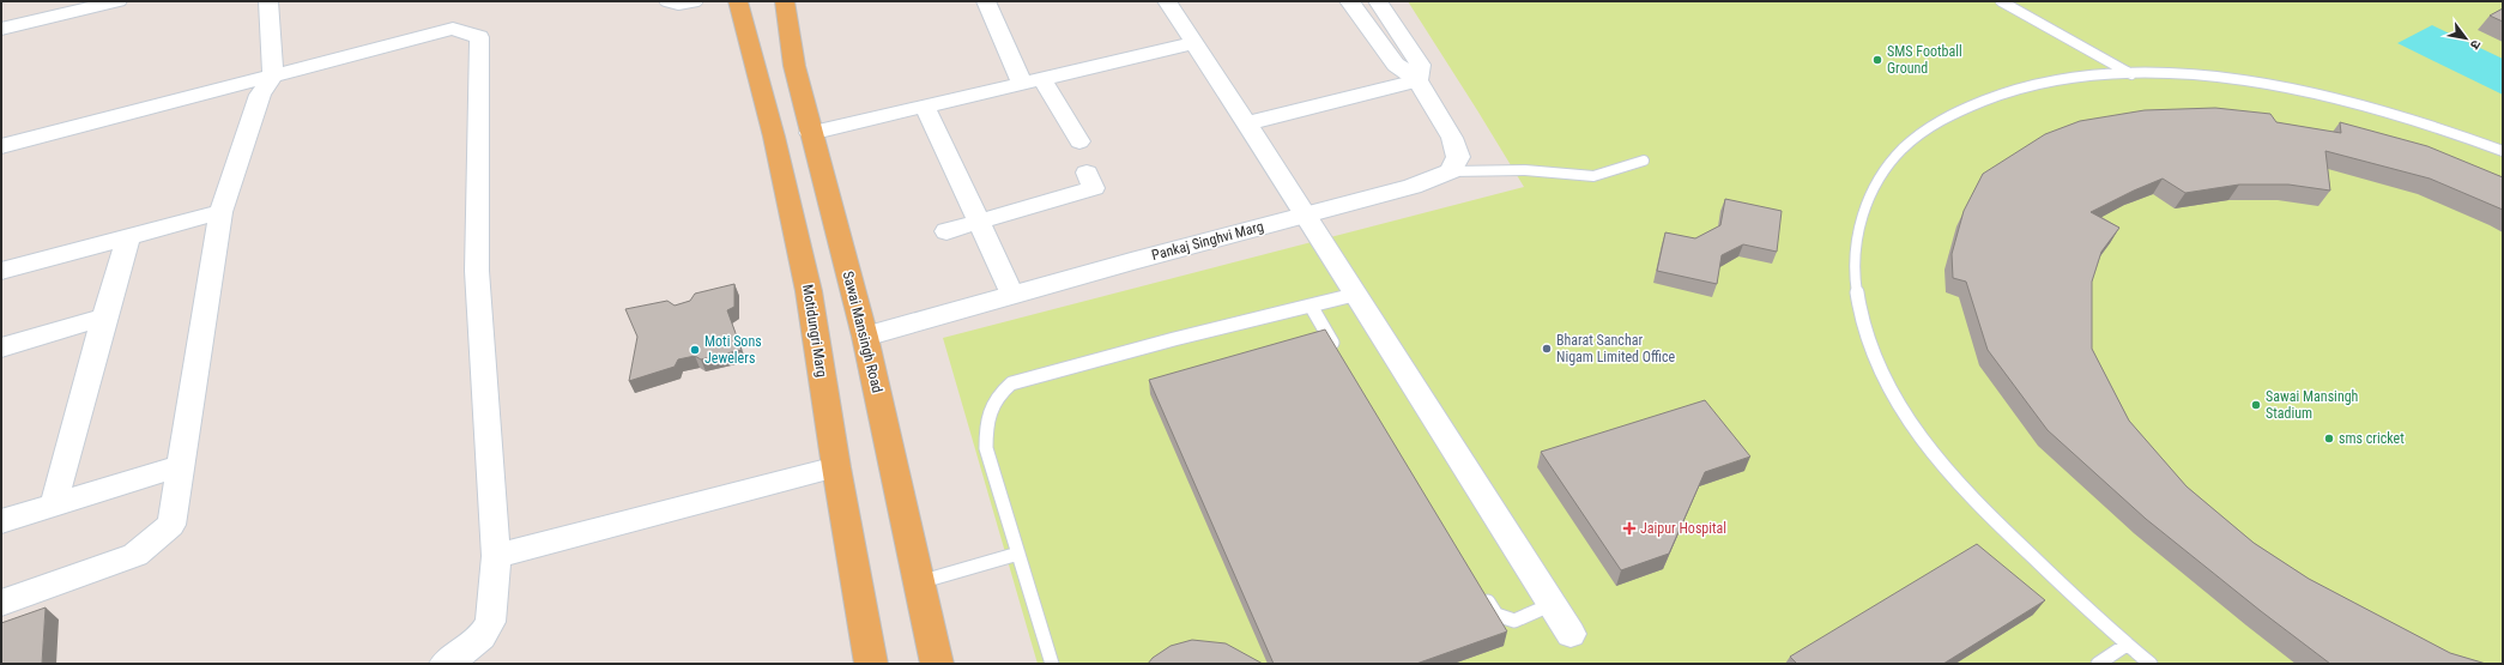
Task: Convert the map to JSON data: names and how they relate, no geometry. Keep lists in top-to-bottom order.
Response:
{
  "streets": {
    "main road": ["Motidungri Marg", "Sawai Mansingh Road"],
    "street": ["Pankaj Singhvi Marg"]
  },
  "crossings": [
    ["Pankaj Singhvi Marg", "Sawai Mansingh Road"]
  ],
  "places": {
    "other": [
      "SMS Football Ground",
      "Bharat Sanchar Nigam Limited Office",
      "Moti Sons Jewelers",
      "Sawai Mansingh Stadium",
      "sms cricket"
    ],
    "health": ["Jaipur Hospital"]
  },
  "north": "bottom right"
}
